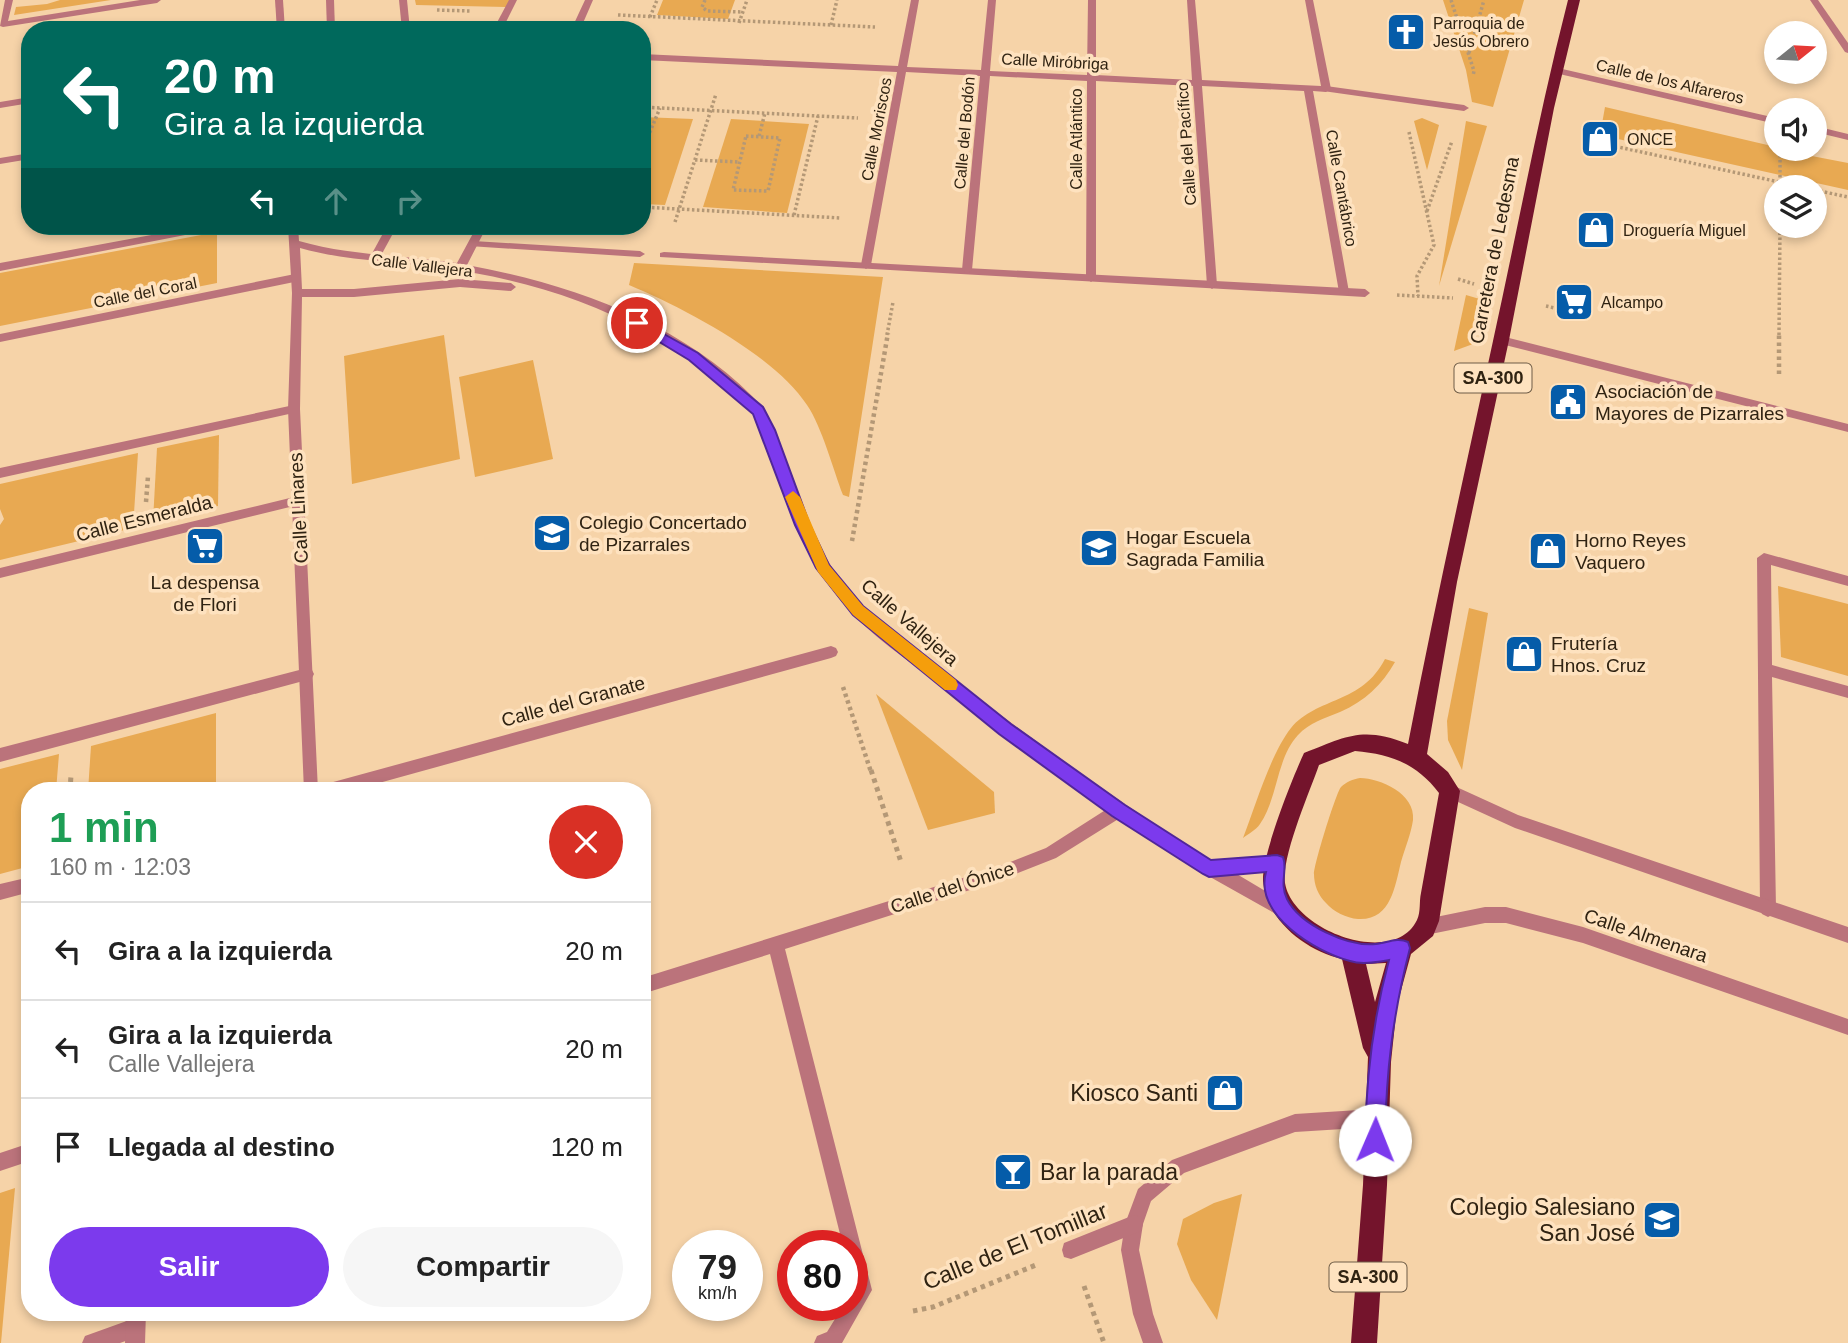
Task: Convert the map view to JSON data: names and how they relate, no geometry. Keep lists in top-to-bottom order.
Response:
{
  "streets": {
    "highway": ["Carretera de Ledesma", "SA-300"],
    "street": [
      "Calle Miróbriga",
      "Calle de los Alfareros",
      "Calle Moriscos",
      "Calle del Bodón",
      "Calle Atlántico",
      "Calle del Pacífico",
      "Calle Cantábrico",
      "Calle Vallejera",
      "Calle del Coral",
      "Calle Linares",
      "Calle Esmeralda",
      "Calle del Granate",
      "Calle del Ónice",
      "Calle Almenara",
      "Calle de El Tomillar"
    ]
  },
  "crossings": [
    ["Calle Miróbriga", "Calle Moriscos"],
    ["Calle Miróbriga", "Calle del Bodón"],
    ["Calle Miróbriga", "Calle Atlántico"],
    ["Calle Miróbriga", "Calle del Pacífico"],
    ["Calle Miróbriga", "Calle Cantábrico"],
    ["Calle de los Alfareros", "Carretera de Ledesma"],
    ["Carretera de Ledesma", "Calle Vallejera"],
    ["Carretera de Ledesma", "SA-300"],
    ["Carretera de Ledesma", "Calle Almenara"],
    ["Calle Vallejera", "SA-300"],
    ["Calle Vallejera", "Calle Linares"],
    ["Calle Vallejera", "Calle del Ónice"],
    ["Calle Vallejera", "Calle Almenara"],
    ["Calle del Coral", "Calle Linares"],
    ["SA-300", "Calle Almenara"],
    ["Calle Linares", "Calle Esmeralda"]
  ],
  "places": {
    "church": ["Parroquia de Jesús Obrero"],
    "shop": [
      "ONCE",
      "Droguería Miguel",
      "Horno Reyes Vaquero",
      "Frutería Hnos. Cruz",
      "Kiosco Santi"
    ],
    "supermarket": ["Alcampo", "La despensa de Flori"],
    "public building": ["Asociación de Mayores de Pizarrales"],
    "school or university": ["Colegio Concertado de Pizarrales", "Hogar Escuela Sagrada Familia", "Colegio Salesiano San José"],
    "bar": ["Bar la parada"]
  },
  "north": "right",
  "page": {
    "turn": ["20 m", "Gira a la izquierda"],
    "heading": ["1 min", "160 m · 12:03"],
    "list": [
      {
        "name": "Gira a la izquierda",
        "value": "20 m"
      },
      {
        "name": "Gira a la izquierda",
        "note": "Calle Vallejera",
        "value": "20 m"
      },
      {
        "name": "Llegada al destino",
        "value": "120 m"
      }
    ],
    "buttons": ["Salir", "Compartir"],
    "speed": "79 km/h",
    "limit": "80"
  }
}
